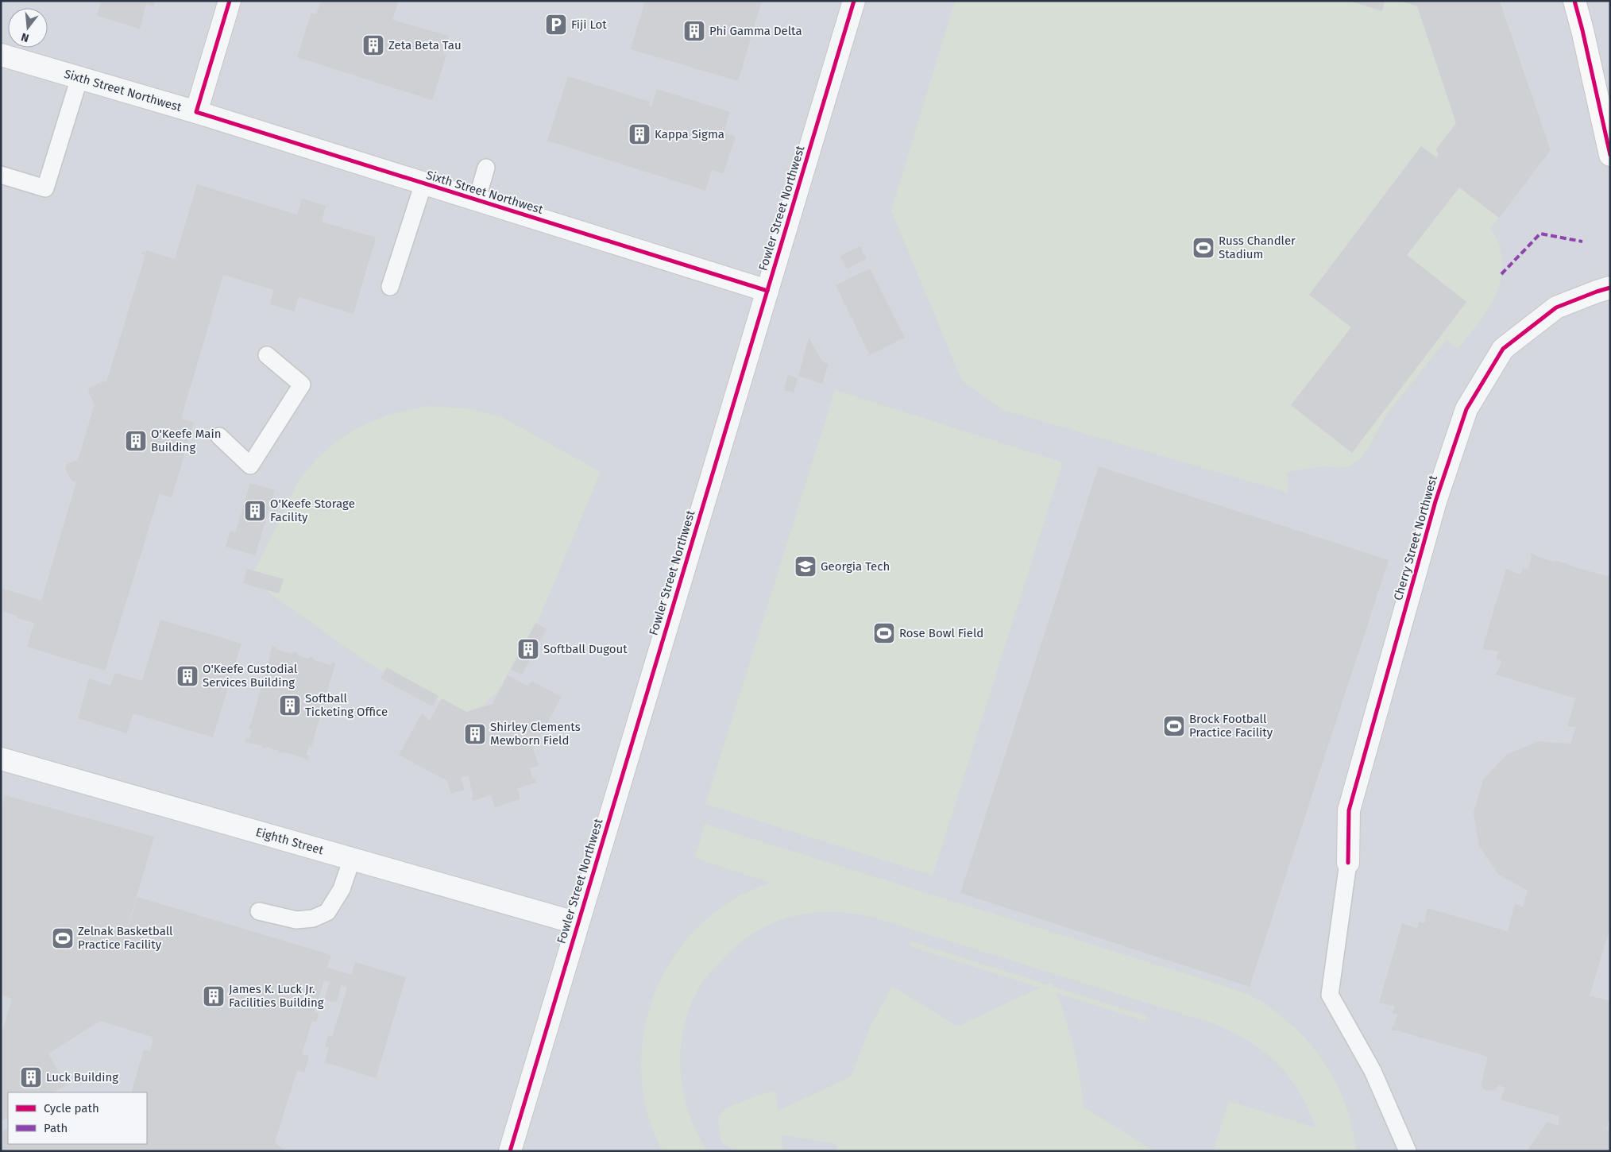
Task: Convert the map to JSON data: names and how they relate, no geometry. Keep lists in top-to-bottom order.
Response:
{
  "streets": {
    "street": [
      "Sixth Street Northwest",
      "Fowler Street Northwest",
      "Cherry Street Northwest",
      "Eighth Street"
    ]
  },
  "crossings": [
    ["Sixth Street Northwest", "Fowler Street Northwest"],
    ["Fowler Street Northwest", "Eighth Street"]
  ],
  "places": {
    "parking": ["Fiji Lot"],
    "building": [
      "Phi Gamma Delta",
      "Zeta Beta Tau",
      "Kappa Sigma",
      "O'Keefe Main Building",
      "O'Keefe Storage Facility",
      "Softball Dugout",
      "O'Keefe Custodial Services Building",
      "Softball Ticketing Office",
      "Shirley Clements Mewborn Field",
      "James K. Luck Jr. Facilities Building",
      "Luck Building"
    ],
    "sports": [
      "Russ Chandler Stadium",
      "Rose Bowl Field",
      "Brock Football Practice Facility",
      "Zelnak Basketball Practice Facility"
    ],
    "school or university": ["Georgia Tech"]
  },
  "legend": ["Cycle path", "Path"],
  "north": "bottom"
}
